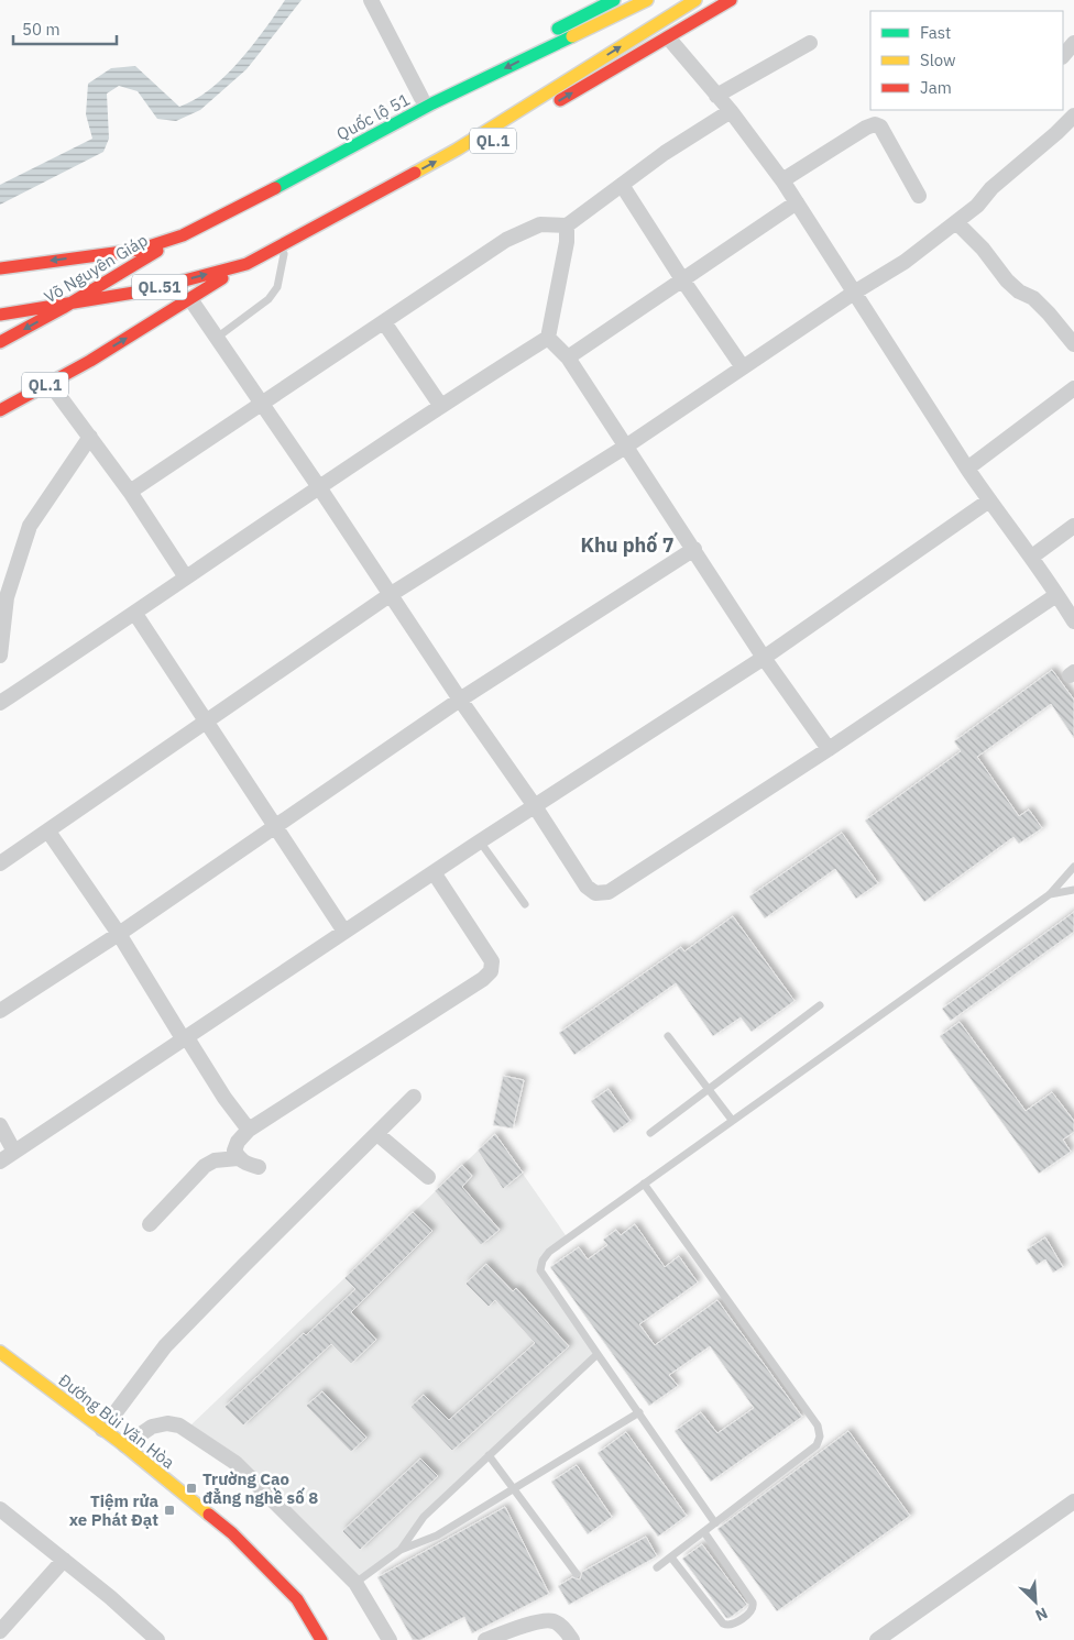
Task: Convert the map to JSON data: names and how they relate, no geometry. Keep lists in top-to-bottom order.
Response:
{
  "streets": {
    "main road": [
      "Quốc lộ 51",
      "QL.1",
      "Võ Nguyên Giáp",
      "QL.51",
      "Đường Bùi Văn Hòa"
    ]
  },
  "crossings": [
    ["Quốc lộ 51", "Võ Nguyên Giáp"],
    ["QL.1", "QL.51"],
    ["Võ Nguyên Giáp", "QL.51"]
  ],
  "districts": ["Khu phố 7"],
  "places": {
    "transit": ["Trường Cao đẳng nghề số 8", "Tiệm rửa xe Phát Đạt"]
  },
  "legend": ["Fast", "Slow", "Jam"],
  "scale_bar": "50 m",
  "north": "bottom right"
}
